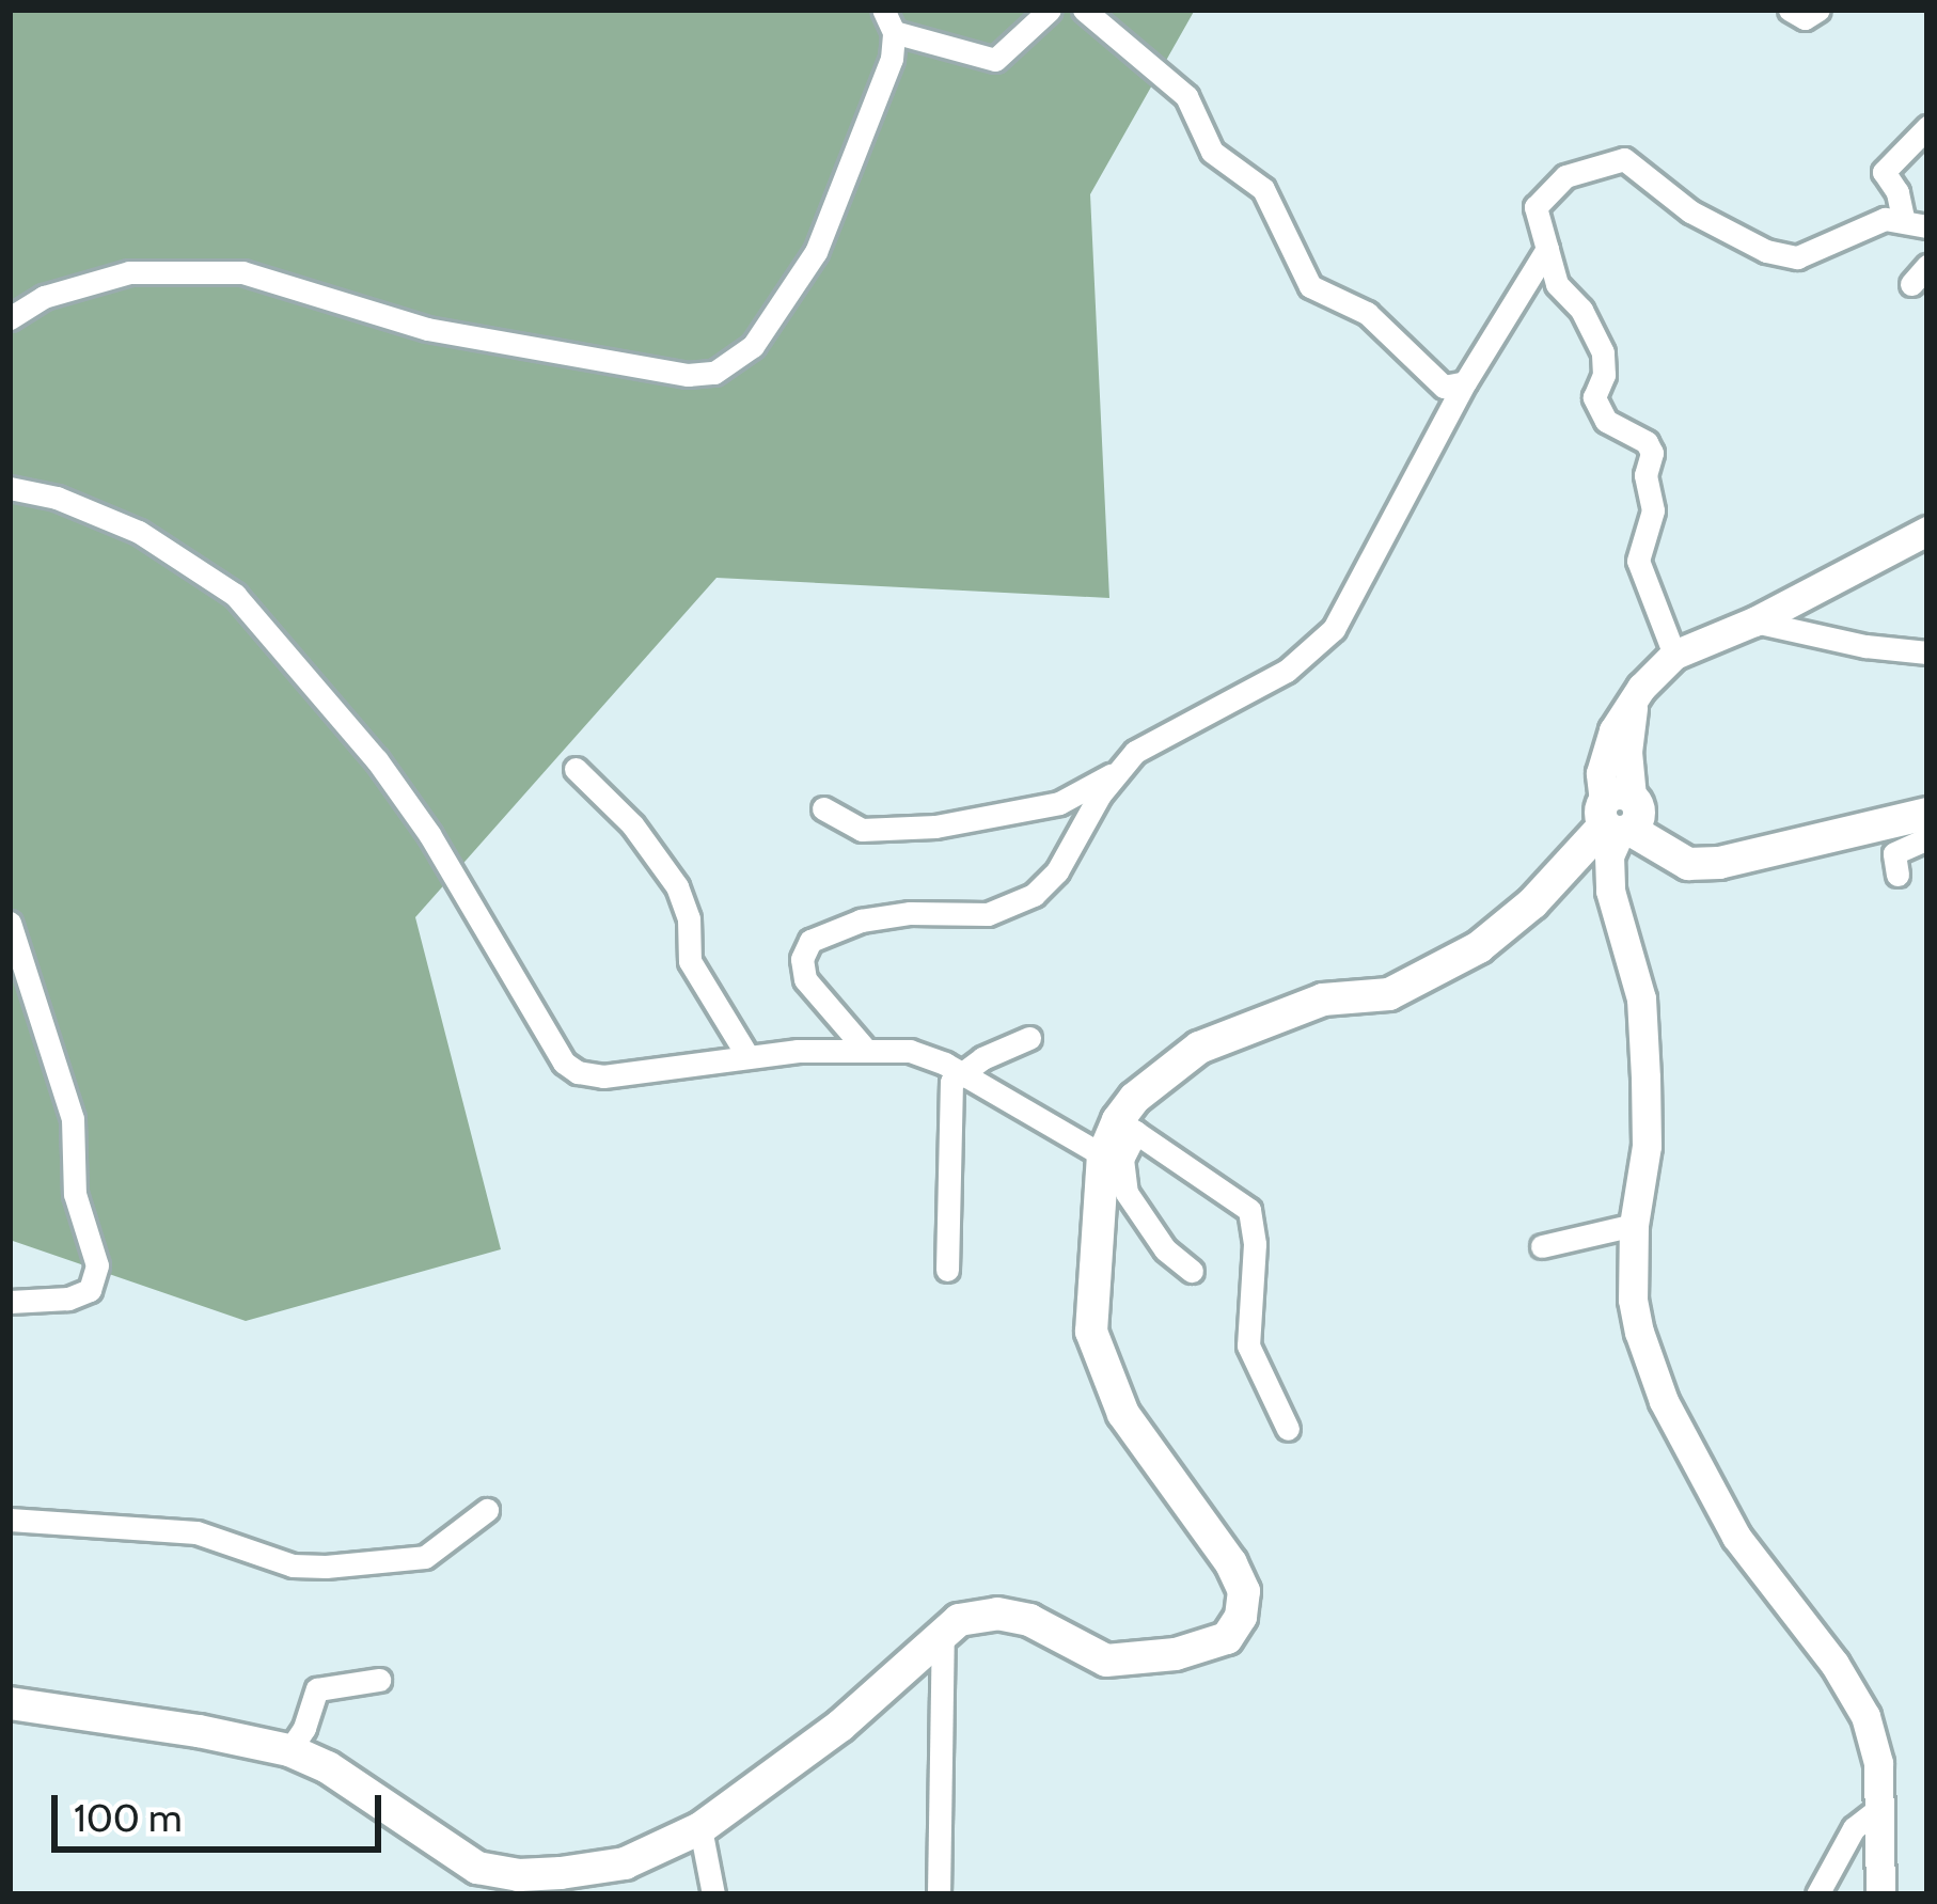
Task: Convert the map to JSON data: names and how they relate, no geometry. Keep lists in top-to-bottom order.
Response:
{
  "scale_bar": "100 m"
}
